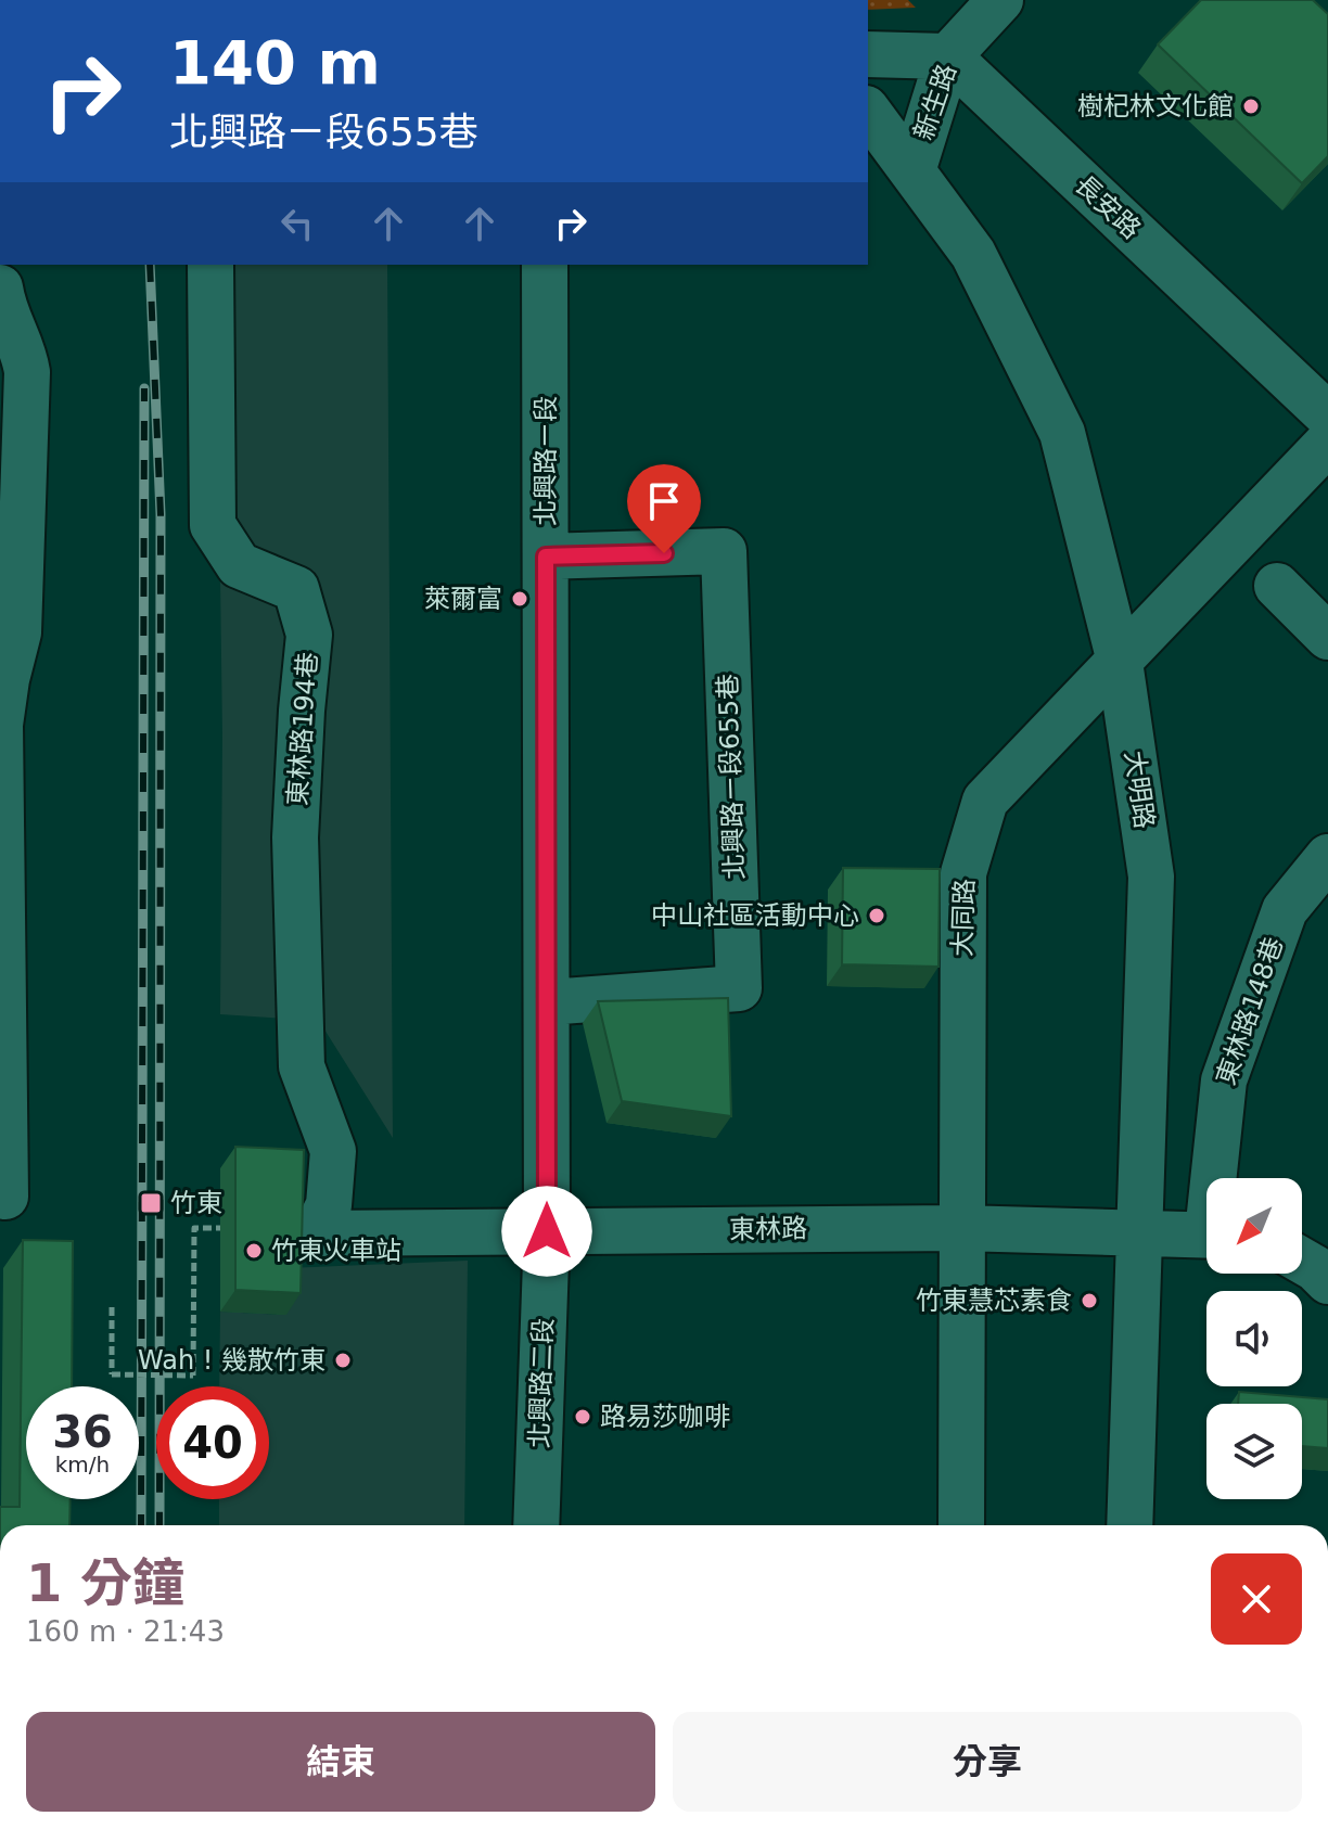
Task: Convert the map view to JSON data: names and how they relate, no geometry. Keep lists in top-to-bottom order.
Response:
{
  "streets": {
    "street": [
      "新生路",
      "長安路",
      "北興路ㄧ段",
      "東林路194巷",
      "北興路ㄧ段655巷",
      "大明路",
      "大同路",
      "東林路148巷",
      "東林路",
      "北興路二段"
    ]
  },
  "crossings": [
    ["新生路", "長安路"],
    ["新生路", "大明路"],
    ["北興路ㄧ段", "北興路ㄧ段655巷"],
    ["北興路ㄧ段", "東林路"],
    ["北興路ㄧ段", "北興路二段"],
    ["東林路194巷", "東林路"],
    ["大明路", "大同路"],
    ["大明路", "東林路"],
    ["大同路", "東林路"],
    ["東林路", "北興路二段"]
  ],
  "places": {
    "other": [
      "樹杞林文化館",
      "萊爾富",
      "中山社區活動中心",
      "竹東火車站",
      "竹東慧芯素食",
      "Wah ! 幾散竹東",
      "路易莎咖啡"
    ],
    "transit": ["竹東"]
  },
  "north": "bottom left",
  "page": {
    "turn": ["140 m", "北興路ㄧ段655巷"],
    "speed": "36 km/h",
    "limit": "40",
    "heading": ["1 分鐘", "160 m · 21:43"],
    "buttons": ["結束", "分享"]
  }
}
